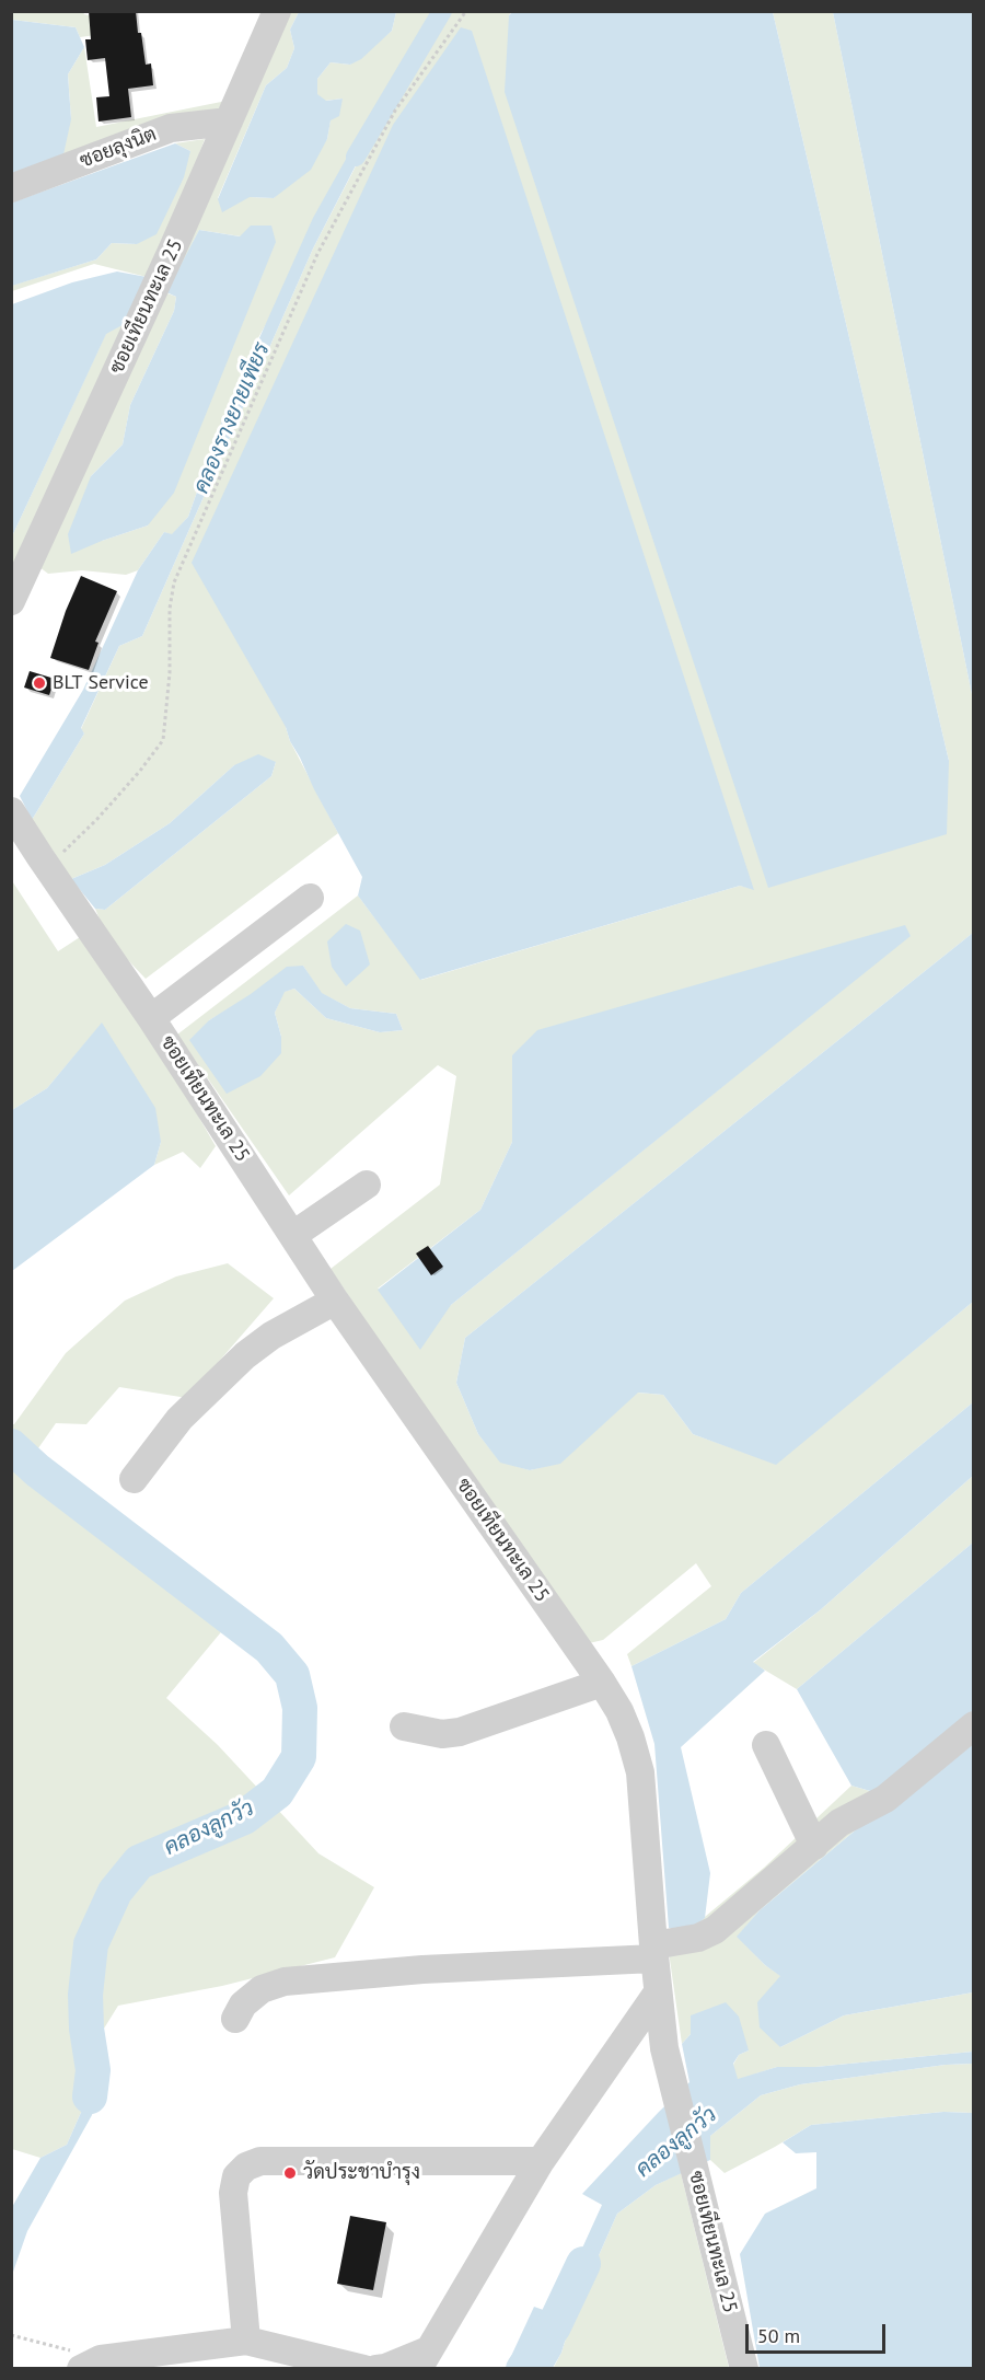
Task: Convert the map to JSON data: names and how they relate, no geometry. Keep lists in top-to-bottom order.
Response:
{
  "streets": {
    "street": ["ซอยลุงนิต", "ซอยเทียนทะเล 25"]
  },
  "crossings": [
    ["ซอยลุงนิต", "ซอยเทียนทะเล 25"]
  ],
  "water": ["คลองรางยายเพียร", "คลองลูกวัว"],
  "places": ["BLT Service", "วัดประชาบํารุง"],
  "scale_bar": "50 m"
}
